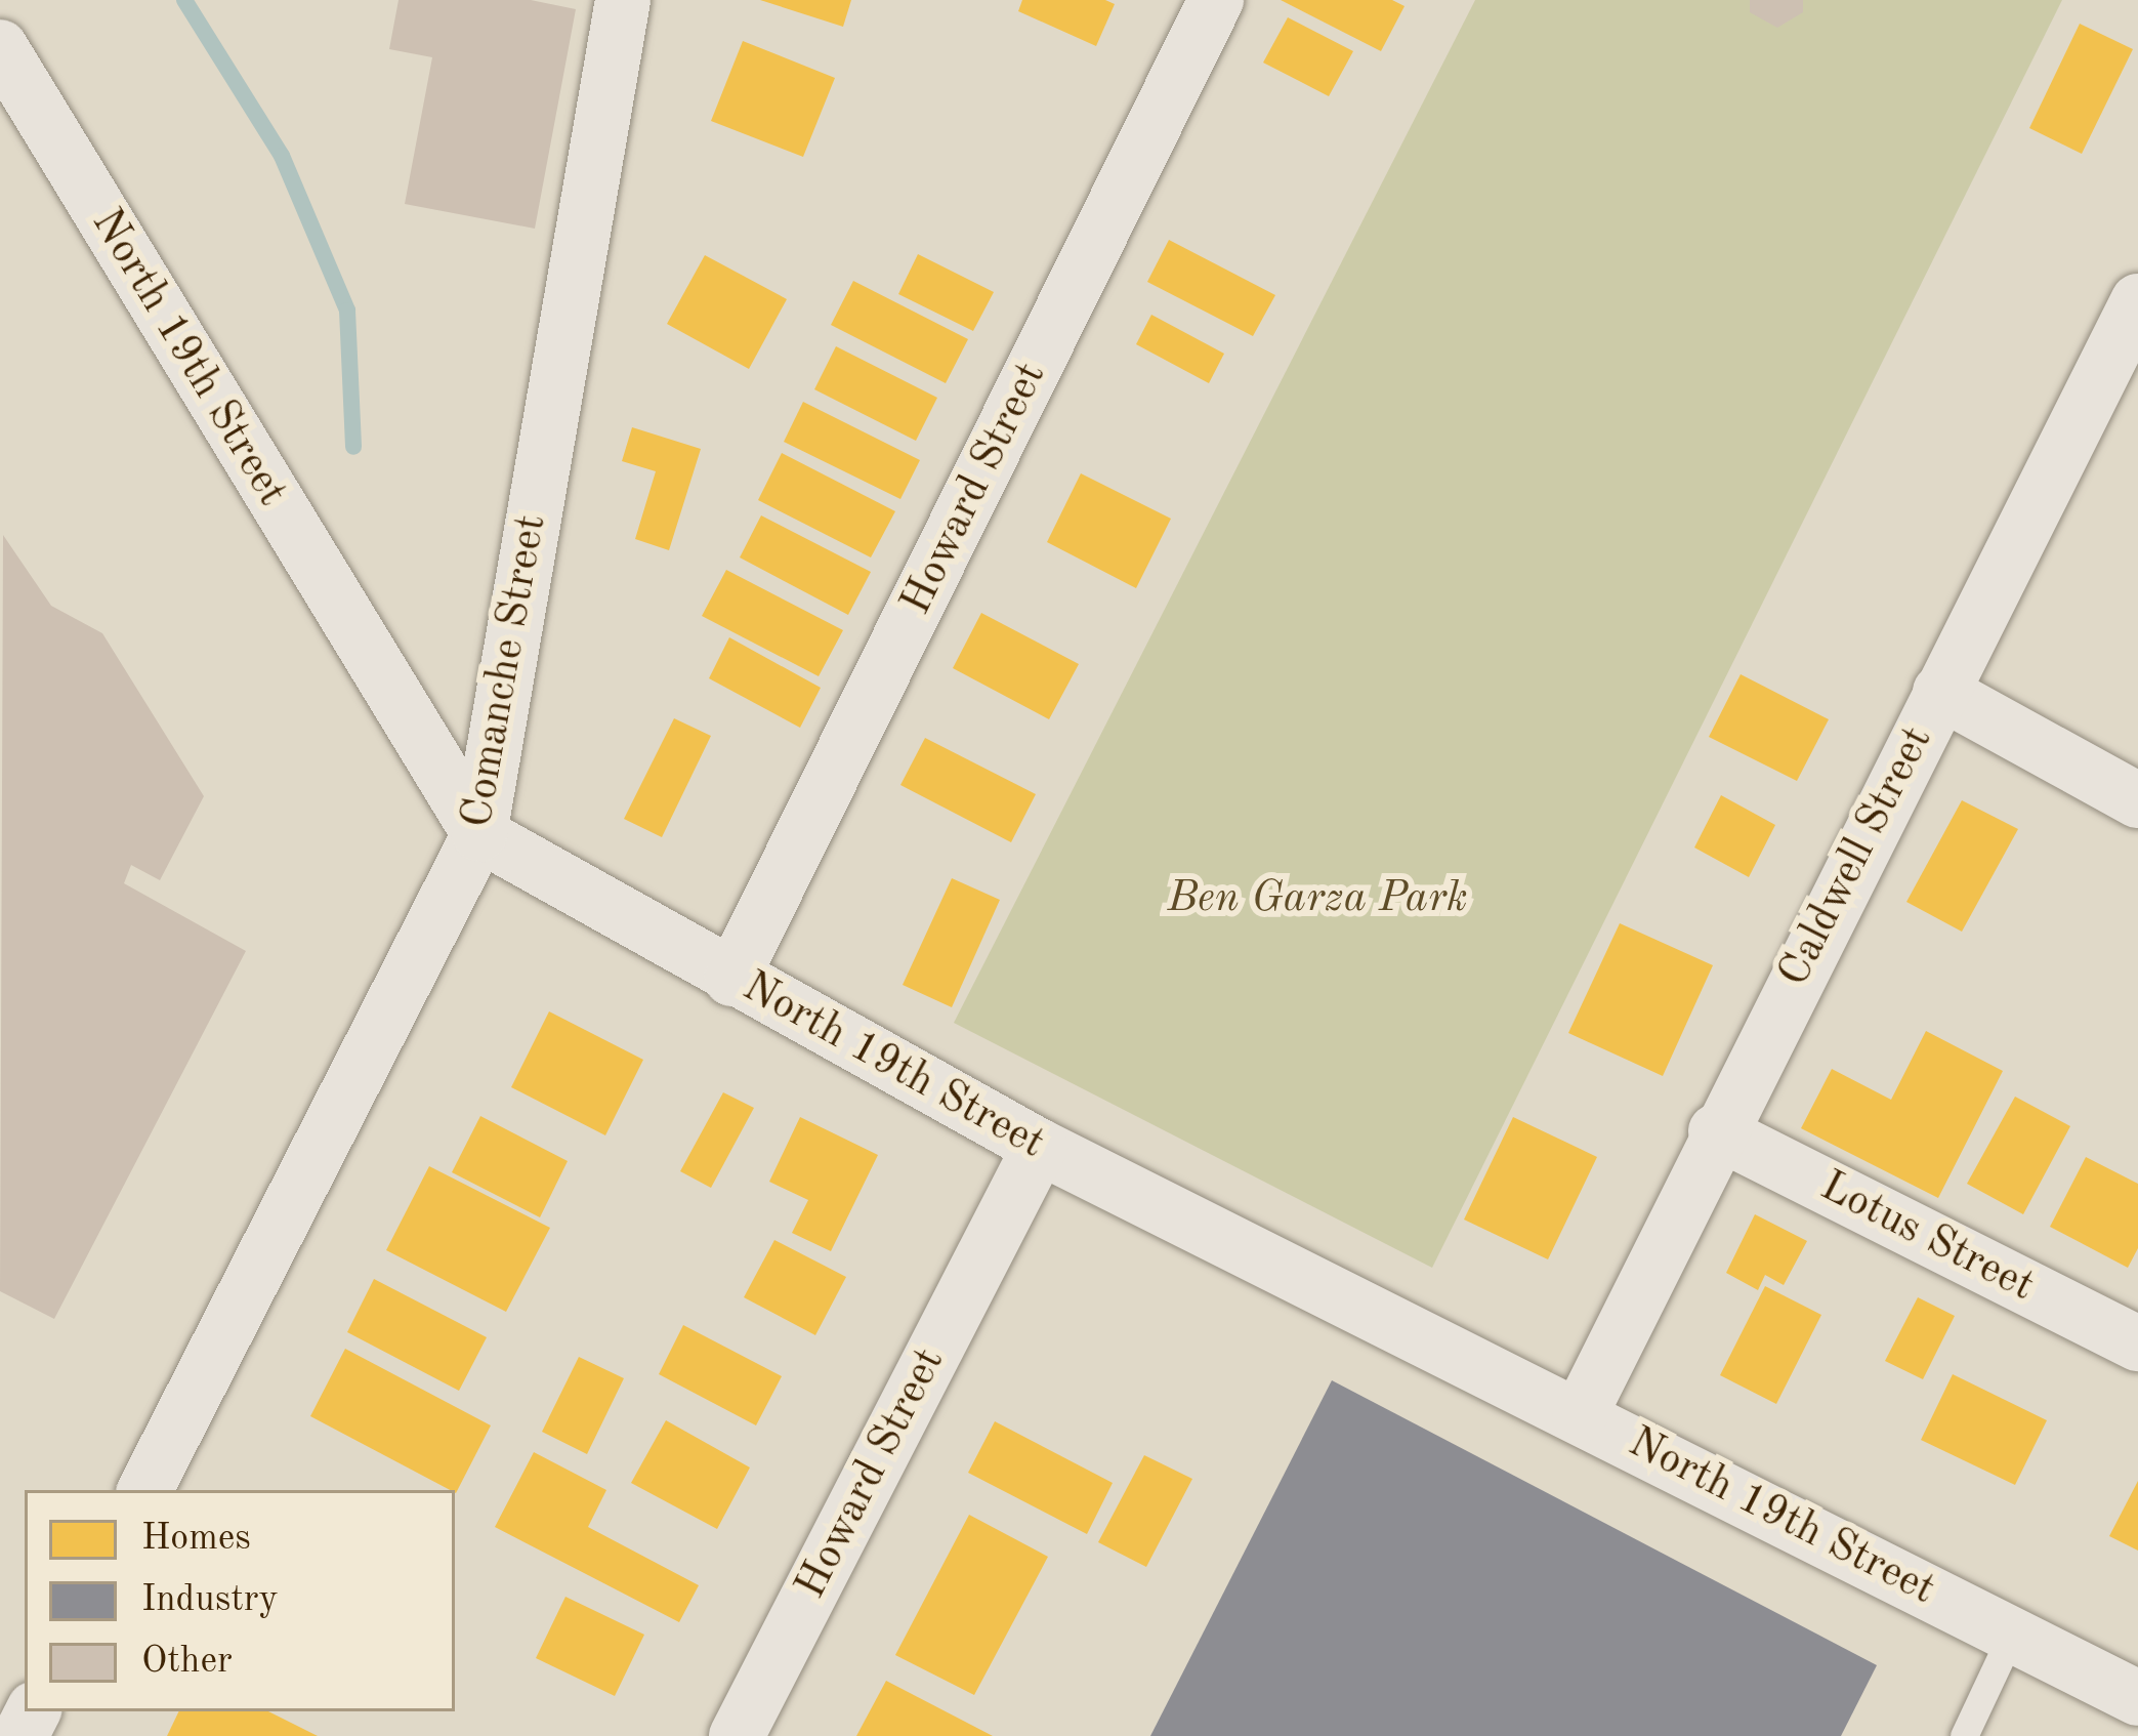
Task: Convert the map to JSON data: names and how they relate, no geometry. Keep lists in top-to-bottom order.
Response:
{
  "streets": {
    "street": [
      "North 19th Street",
      "Howard Street",
      "Comanche Street",
      "Caldwell Street",
      "Lotus Street"
    ]
  },
  "crossings": [
    ["North 19th Street", "Howard Street"],
    ["North 19th Street", "Comanche Street"],
    ["North 19th Street", "Caldwell Street"],
    ["Caldwell Street", "Lotus Street"]
  ],
  "parks": ["Ben Garza Park"],
  "legend": ["Homes", "Industry", "Other"]
}
